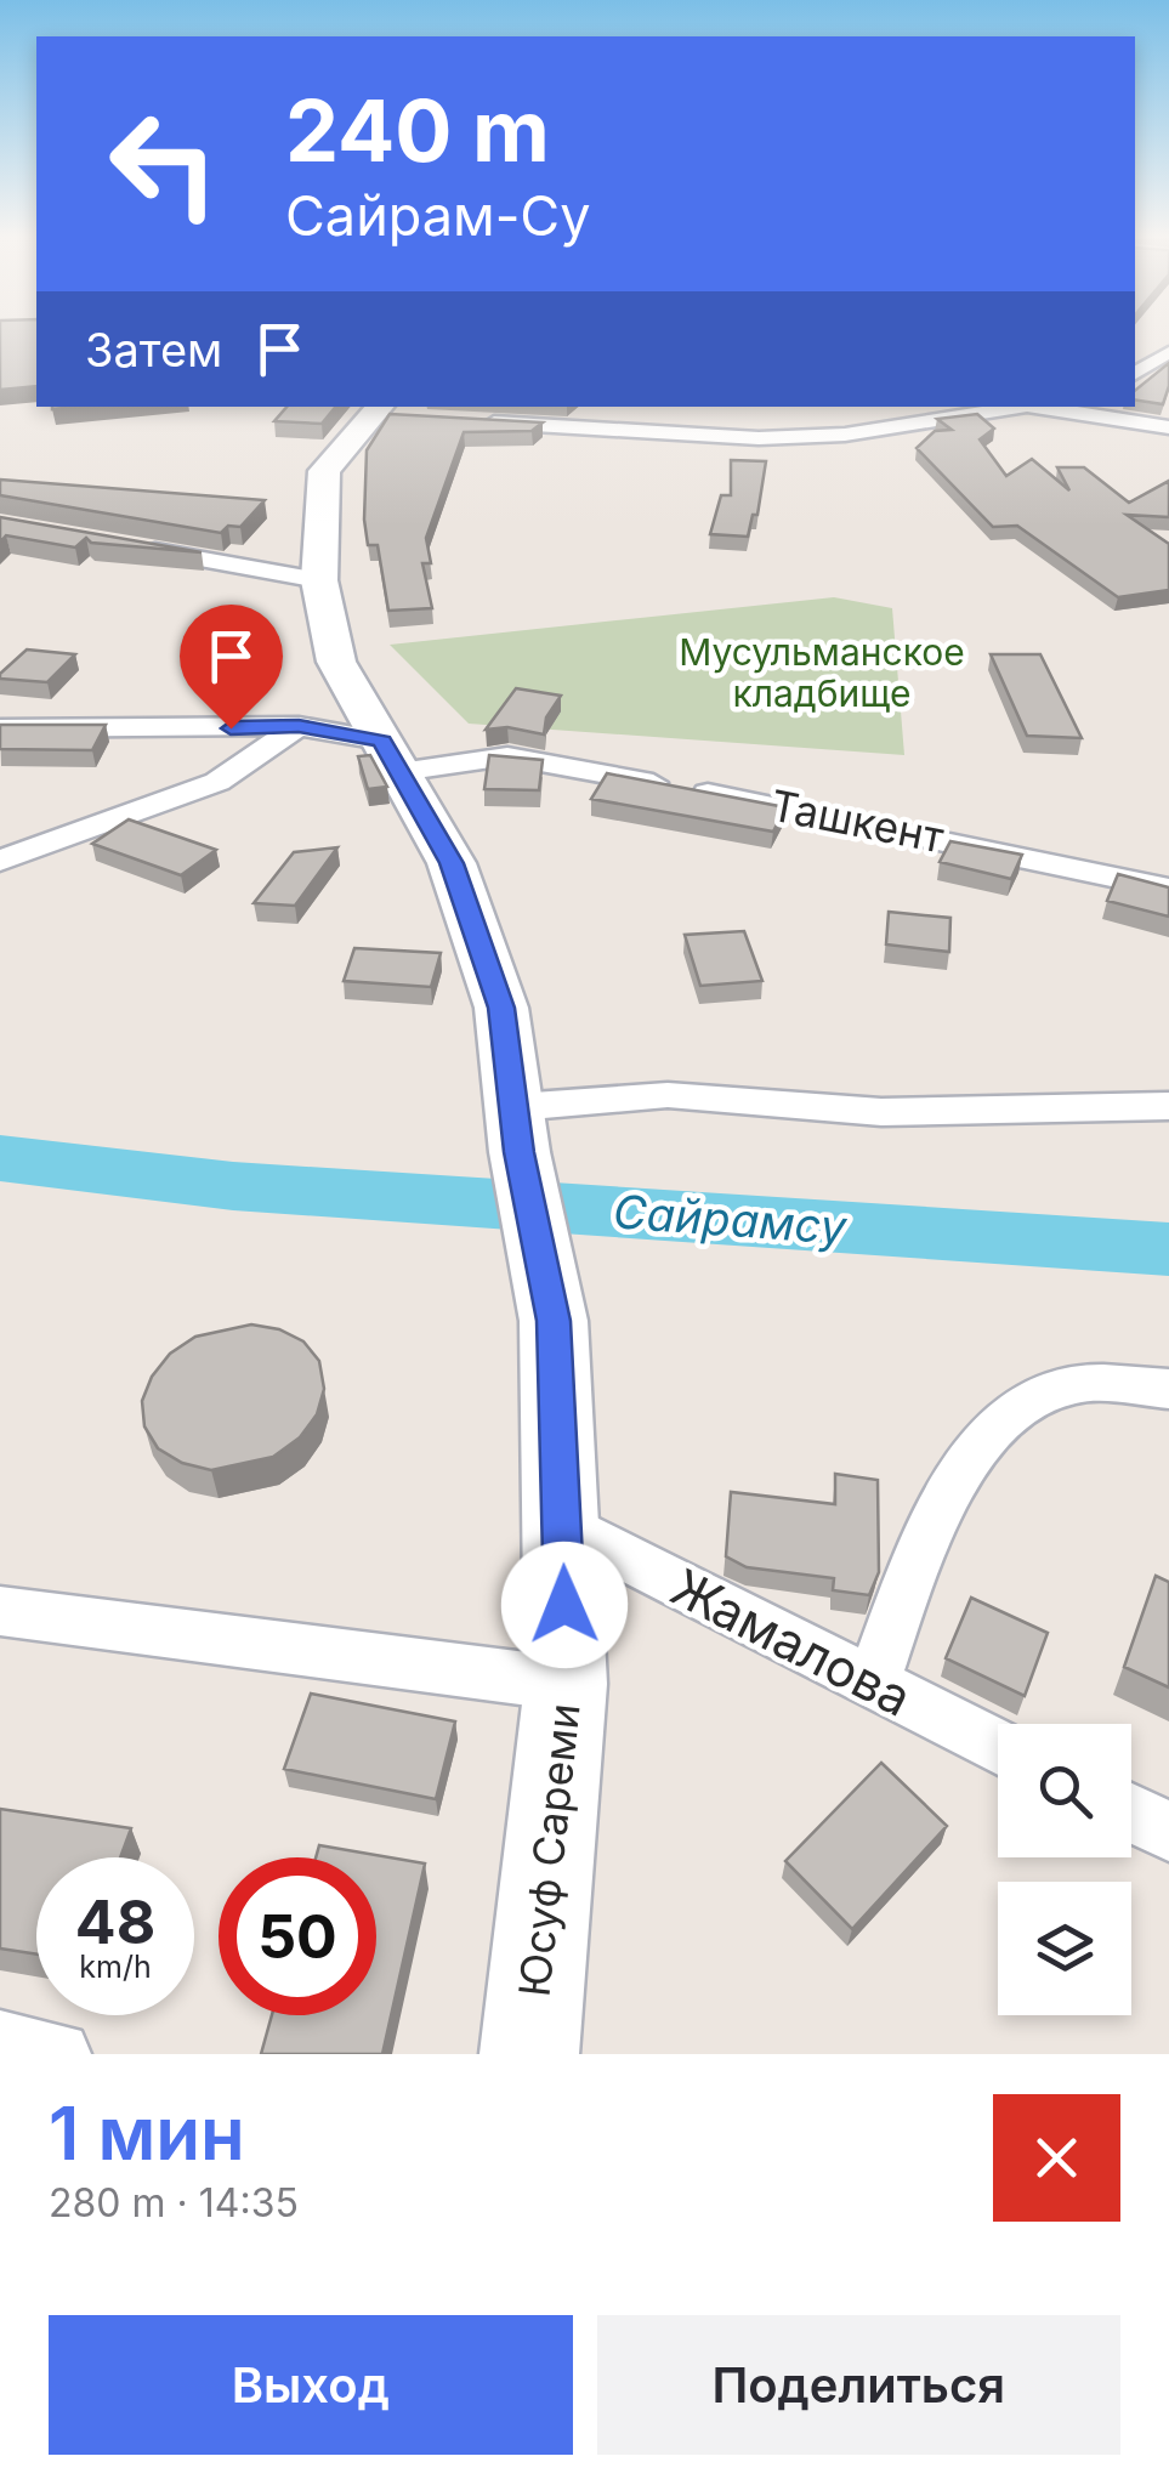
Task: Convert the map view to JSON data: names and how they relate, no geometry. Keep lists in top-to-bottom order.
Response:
{
  "streets": {
    "main road": ["Юсуф Сареми"],
    "street": ["Ташкент", "Жамалова"]
  },
  "crossings": [
    ["Ташкент", "Юсуф Сареми"],
    ["Жамалова", "Юсуф Сареми"]
  ],
  "water": ["Сайрамсу"],
  "parks": ["Мусульманское кладбище"],
  "page": {
    "turn": ["240 m", "Сайрам-Су"],
    "then": "Затем",
    "speed": "48 km/h",
    "limit": "50",
    "heading": ["1 мин", "280 m · 14:35"],
    "buttons": ["Выход", "Поделиться"]
  }
}
